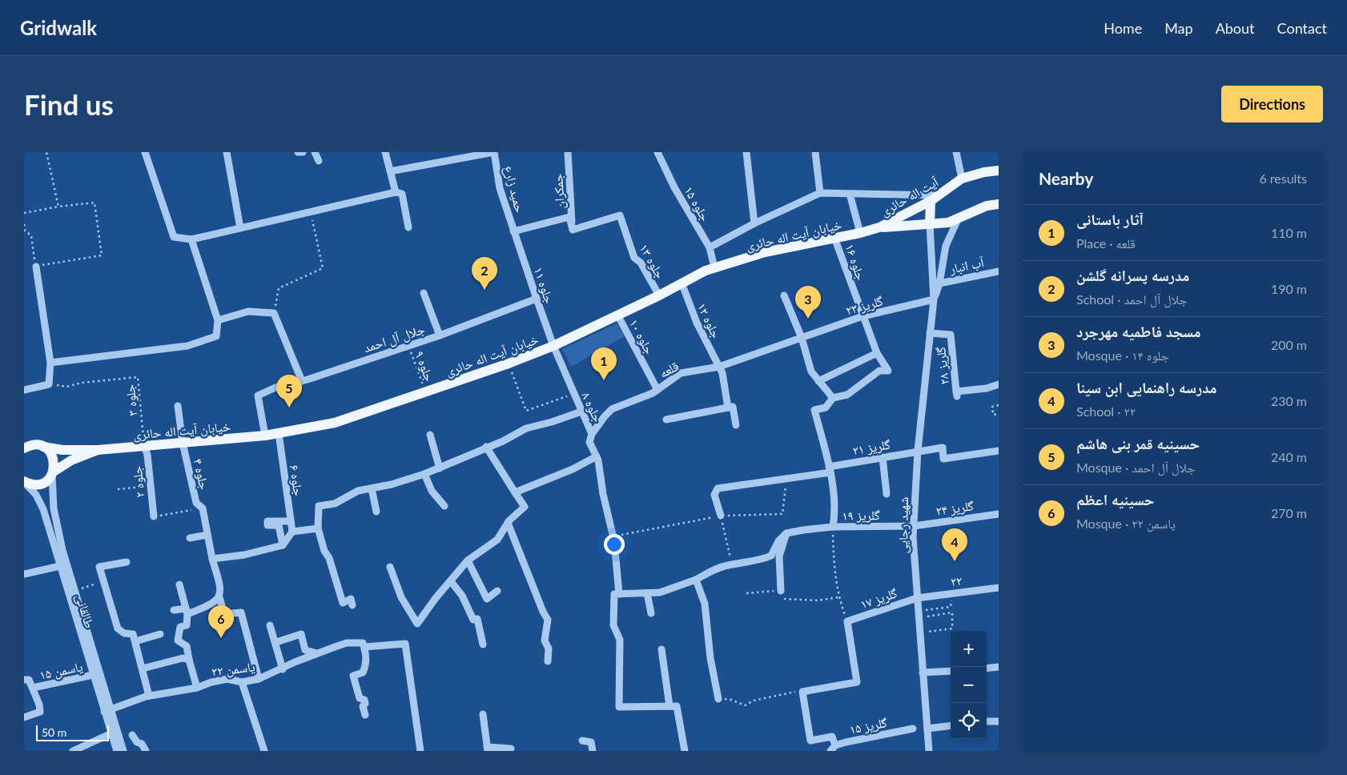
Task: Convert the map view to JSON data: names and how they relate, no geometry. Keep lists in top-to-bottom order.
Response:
{
  "streets": {
    "main road": ["آیت اله حائری", "خیابان آیت اله حائری"],
    "street": [
      "حمید زارع",
      "جمکران",
      "جلوه ۱۵",
      "جلوه ۱۳",
      "جلوه ۱۶",
      "آب انبار",
      "جلوه ۱۱",
      "گلریز ۲۳",
      "جلوه ۱۲",
      "جلوه ۱۰",
      "جلال آل احمد",
      "گلریز ۲۸",
      "قلعه",
      "جلوه ۸",
      "گلریز ۲۱",
      "جلوه ۴",
      "جلوه ۶",
      "جلوه ۲",
      "گلریز ۲۴",
      "گلریز ۱۹",
      "شهید رجایی",
      "۲۲",
      "گلریز ۱۷",
      "طالقانی",
      "یاسمن ۲۲",
      "یاسمن ۱۵",
      "گلریز ۱۵"
    ],
    "path": ["جلوه ۹", "جلوه ۳"]
  },
  "crossings": [
    ["حمید زارع", "جلوه ۱۱"],
    ["جمکران", "جلوه ۱۳"],
    ["آیت اله حائری", "خیابان آیت اله حائری"],
    ["جلوه ۱۵", "خیابان آیت اله حائری"],
    ["خیابان آیت اله حائری", "جلوه ۱۳"],
    ["خیابان آیت اله حائری", "جلوه ۱۶"],
    ["خیابان آیت اله حائری", "جلوه ۱۱"],
    ["خیابان آیت اله حائری", "جلوه ۱۲"],
    ["خیابان آیت اله حائری", "جلوه ۱۰"],
    ["خیابان آیت اله حائری", "جلال آل احمد"],
    ["خیابان آیت اله حائری", "جلوه ۹"],
    ["خیابان آیت اله حائری", "جلوه ۳"],
    ["خیابان آیت اله حائری", "جلوه ۸"],
    ["خیابان آیت اله حائری", "جلوه ۴"],
    ["خیابان آیت اله حائری", "جلوه ۶"],
    ["خیابان آیت اله حائری", "جلوه ۲"],
    ["جلوه ۱۶", "گلریز ۲۳"],
    ["جلوه ۱۱", "جلال آل احمد"],
    ["جلوه ۱۱", "جلوه ۸"],
    ["گلریز ۲۳", "قلعه"],
    ["گلریز ۲۳", "شهید رجایی"],
    ["جلوه ۱۲", "قلعه"],
    ["جلوه ۱۰", "قلعه"],
    ["جلال آل احمد", "جلوه ۹"],
    ["گلریز ۲۸", "شهید رجایی"],
    ["قلعه", "جلوه ۸"],
    ["جلوه ۳", "جلوه ۲"],
    ["گلریز ۲۱", "شهید رجایی"],
    ["جلوه ۴", "یاسمن ۲۲"],
    ["گلریز ۲۴", "گلریز ۱۹"],
    ["گلریز ۲۴", "شهید رجایی"],
    ["گلریز ۱۹", "شهید رجایی"],
    ["شهید رجایی", "۲۲"],
    ["شهید رجایی", "گلریز ۱۷"],
    ["۲۲", "گلریز ۱۷"],
    ["طالقانی", "یاسمن ۲۲"],
    ["طالقانی", "یاسمن ۱۵"]
  ],
  "scale_bar": "50 m",
  "page": {
    "header": "Gridwalk",
    "nav": [
      "Home",
      "Map",
      "About",
      "Contact"
    ],
    "buttons": "Directions",
    "title": "Find us",
    "heading": ["Nearby", "6 results"],
    "list": [
      {
        "mark": "1",
        "name": "آثار باستانی",
        "note": "Place · قلعه",
        "value": "110 m"
      },
      {
        "mark": "2",
        "name": "مدرسه پسرانه گلشن",
        "note": "School · جلال آل احمد",
        "value": "190 m"
      },
      {
        "mark": "3",
        "name": "مسجد فاطمیه مهرجرد",
        "note": "Mosque · جلوه ۱۴",
        "value": "200 m"
      },
      {
        "mark": "4",
        "name": "مدرسه راهنمایی ابن سینا",
        "note": "School · ۲۲",
        "value": "230 m"
      },
      {
        "mark": "5",
        "name": "حسینیه قمر بنی هاشم",
        "note": "Mosque · جلال آل احمد",
        "value": "240 m"
      },
      {
        "mark": "6",
        "name": "حسینیه اعظم",
        "note": "Mosque · یاسمن ۲۲",
        "value": "270 m"
      }
    ],
    "pins": [
      "2",
      "3",
      "1",
      "5",
      "4",
      "6"
    ],
    "map_buttons": ["+", "−"],
    "scale": "50 m"
  }
}
